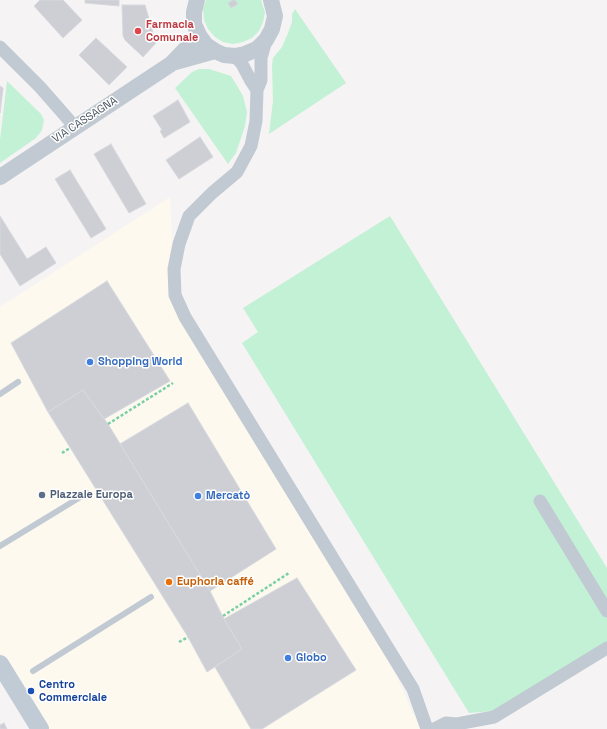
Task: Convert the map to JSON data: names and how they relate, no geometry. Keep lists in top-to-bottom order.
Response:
{
  "streets": {
    "street": ["VIA CASSAGNA"]
  },
  "places": [
    "Farmacia Comunale",
    "Shopping World",
    "Piazzale Europa",
    "Mercatò",
    "Euphoria caffé",
    "Globo",
    "Centro Commerciale"
  ]
}
